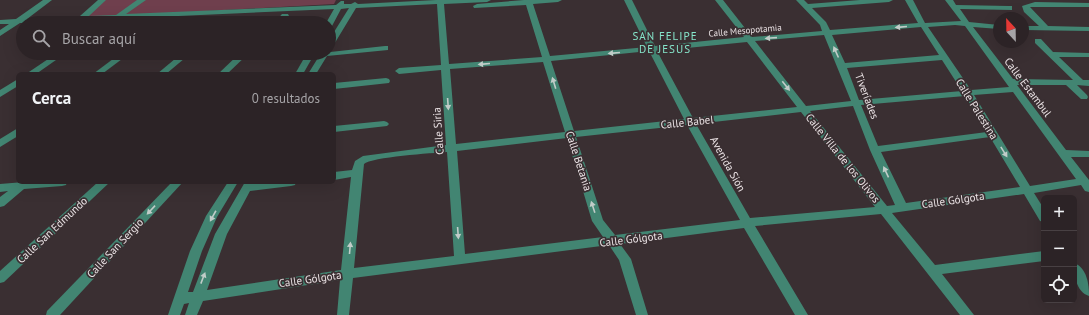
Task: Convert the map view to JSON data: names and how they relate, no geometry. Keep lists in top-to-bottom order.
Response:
{
  "streets": {
    "street": [
      "Calle Mesopotamia",
      "Calle Estambul",
      "Tiveríades",
      "Calle Palestina",
      "Calle Babel",
      "Calle Siria",
      "Calle Villa de los Olivos",
      "Calle Betania",
      "Avenida Sión",
      "Calle Gólgota",
      "Calle San Edmundo",
      "Calle San Sergio"
    ]
  },
  "crossings": [
    ["Calle Mesopotamia", "Calle Estambul"],
    ["Calle Mesopotamia", "Tiveríades"],
    ["Calle Mesopotamia", "Calle Palestina"],
    ["Calle Mesopotamia", "Calle Siria"],
    ["Calle Mesopotamia", "Calle Villa de los Olivos"],
    ["Calle Mesopotamia", "Calle Betania"],
    ["Calle Mesopotamia", "Avenida Sión"],
    ["Calle Estambul", "Calle Babel"],
    ["Calle Estambul", "Calle Gólgota"],
    ["Tiveríades", "Calle Babel"],
    ["Tiveríades", "Calle Gólgota"],
    ["Calle Palestina", "Calle Babel"],
    ["Calle Palestina", "Calle Gólgota"],
    ["Calle Babel", "Calle Siria"],
    ["Calle Babel", "Calle Villa de los Olivos"],
    ["Calle Babel", "Calle Betania"],
    ["Calle Babel", "Avenida Sión"],
    ["Calle Siria", "Calle Gólgota"],
    ["Calle Villa de los Olivos", "Calle Gólgota"],
    ["Calle Betania", "Calle Gólgota"],
    ["Avenida Sión", "Calle Gólgota"]
  ],
  "one_way": ["Tiveríades", "Calle Siria", "Calle Betania"],
  "districts": ["SAN FELIPE DE JESUS"],
  "north": "top",
  "page": {
    "search": "Buscar aquí",
    "heading": ["Cerca", "0 resultados"],
    "map_buttons": ["+", "−"]
  }
}
